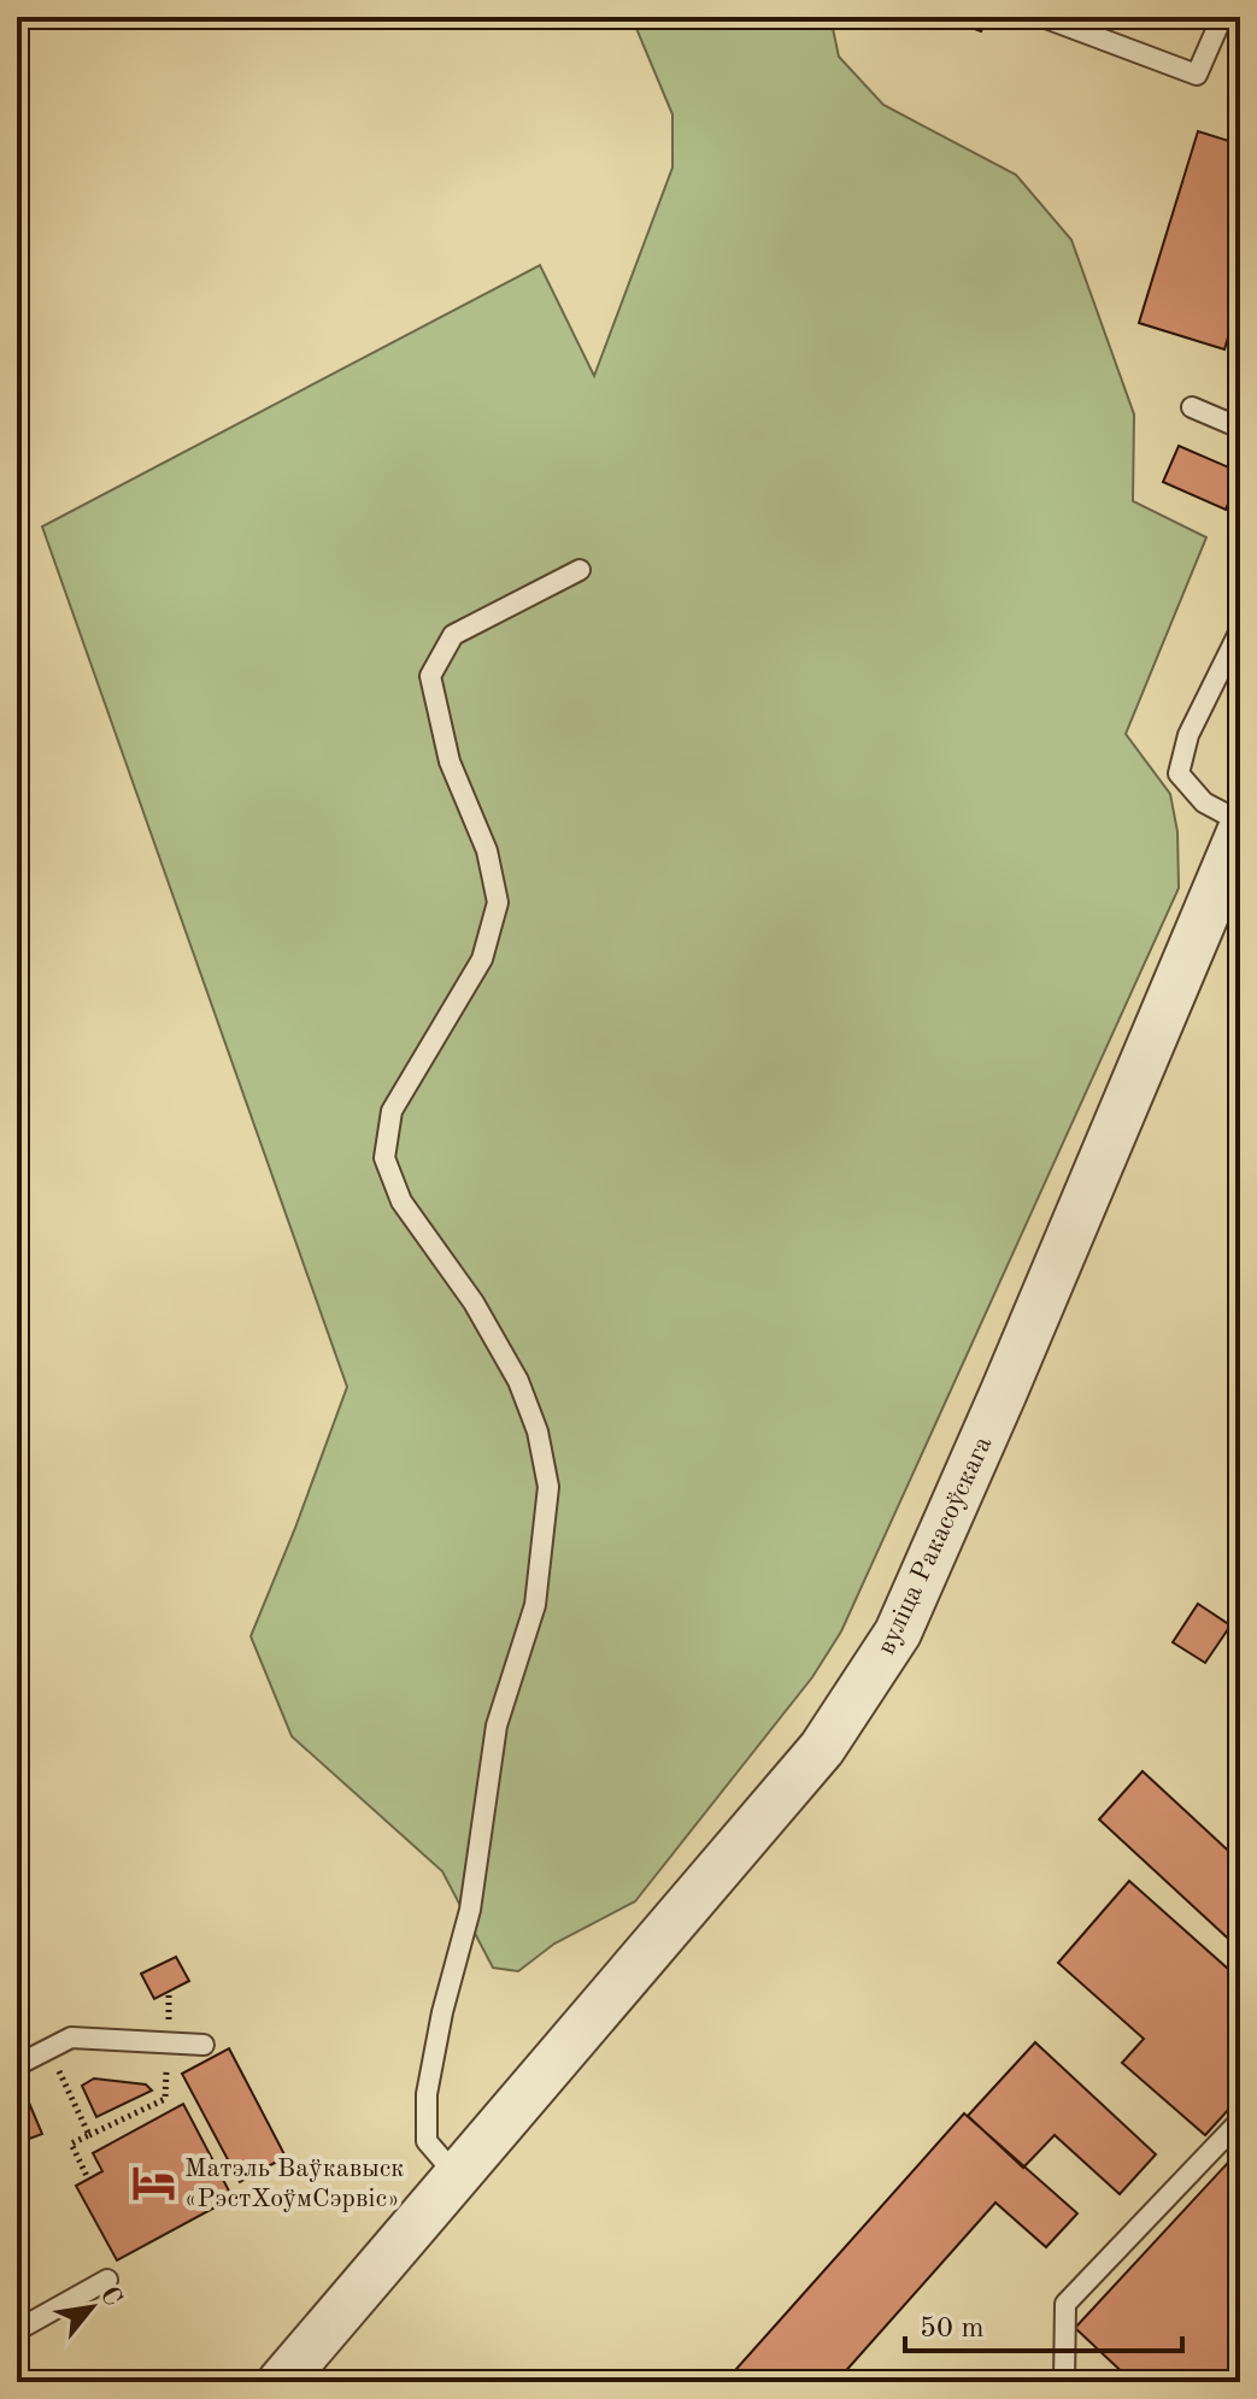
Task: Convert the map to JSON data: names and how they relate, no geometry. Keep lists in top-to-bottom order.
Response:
{
  "streets": {
    "street": ["вуліца Ракасоўскага"]
  },
  "places": {
    "hotel": ["Матэль Ваўкавыск «РэстХоўмСэрвіс»"]
  },
  "scale_bar": "50 m",
  "north": "top right"
}
